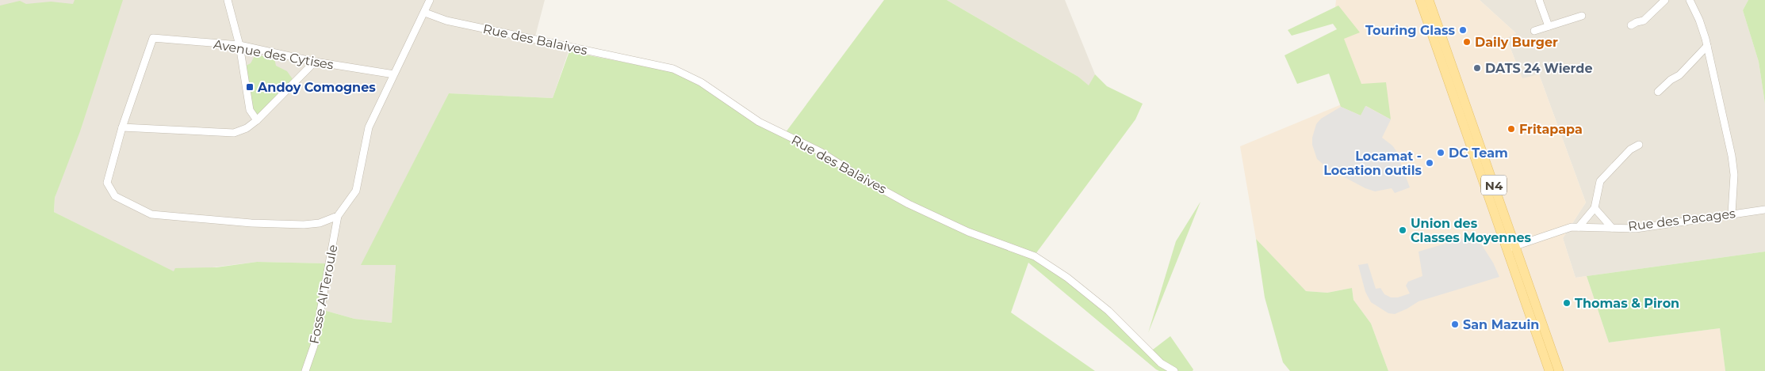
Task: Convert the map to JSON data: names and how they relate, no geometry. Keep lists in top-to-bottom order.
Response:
{
  "streets": {
    "main road": ["N4"],
    "street": [
      "Rue des Balaives",
      "Avenue des Cytises",
      "Rue des Pacages",
      "Fosse Al'Teroule"
    ]
  },
  "crossings": [
    ["N4", "Rue des Pacages"]
  ],
  "places": {
    "other": [
      "Touring Glass",
      "Daily Burger",
      "DATS 24 Wierde",
      "Fritapapa",
      "DC Team",
      "Locamat - Location outils",
      "Union des Classes Moyennes",
      "Thomas & Piron",
      "San Mazuin"
    ],
    "transit": ["Andoy Comognes"]
  }
}
